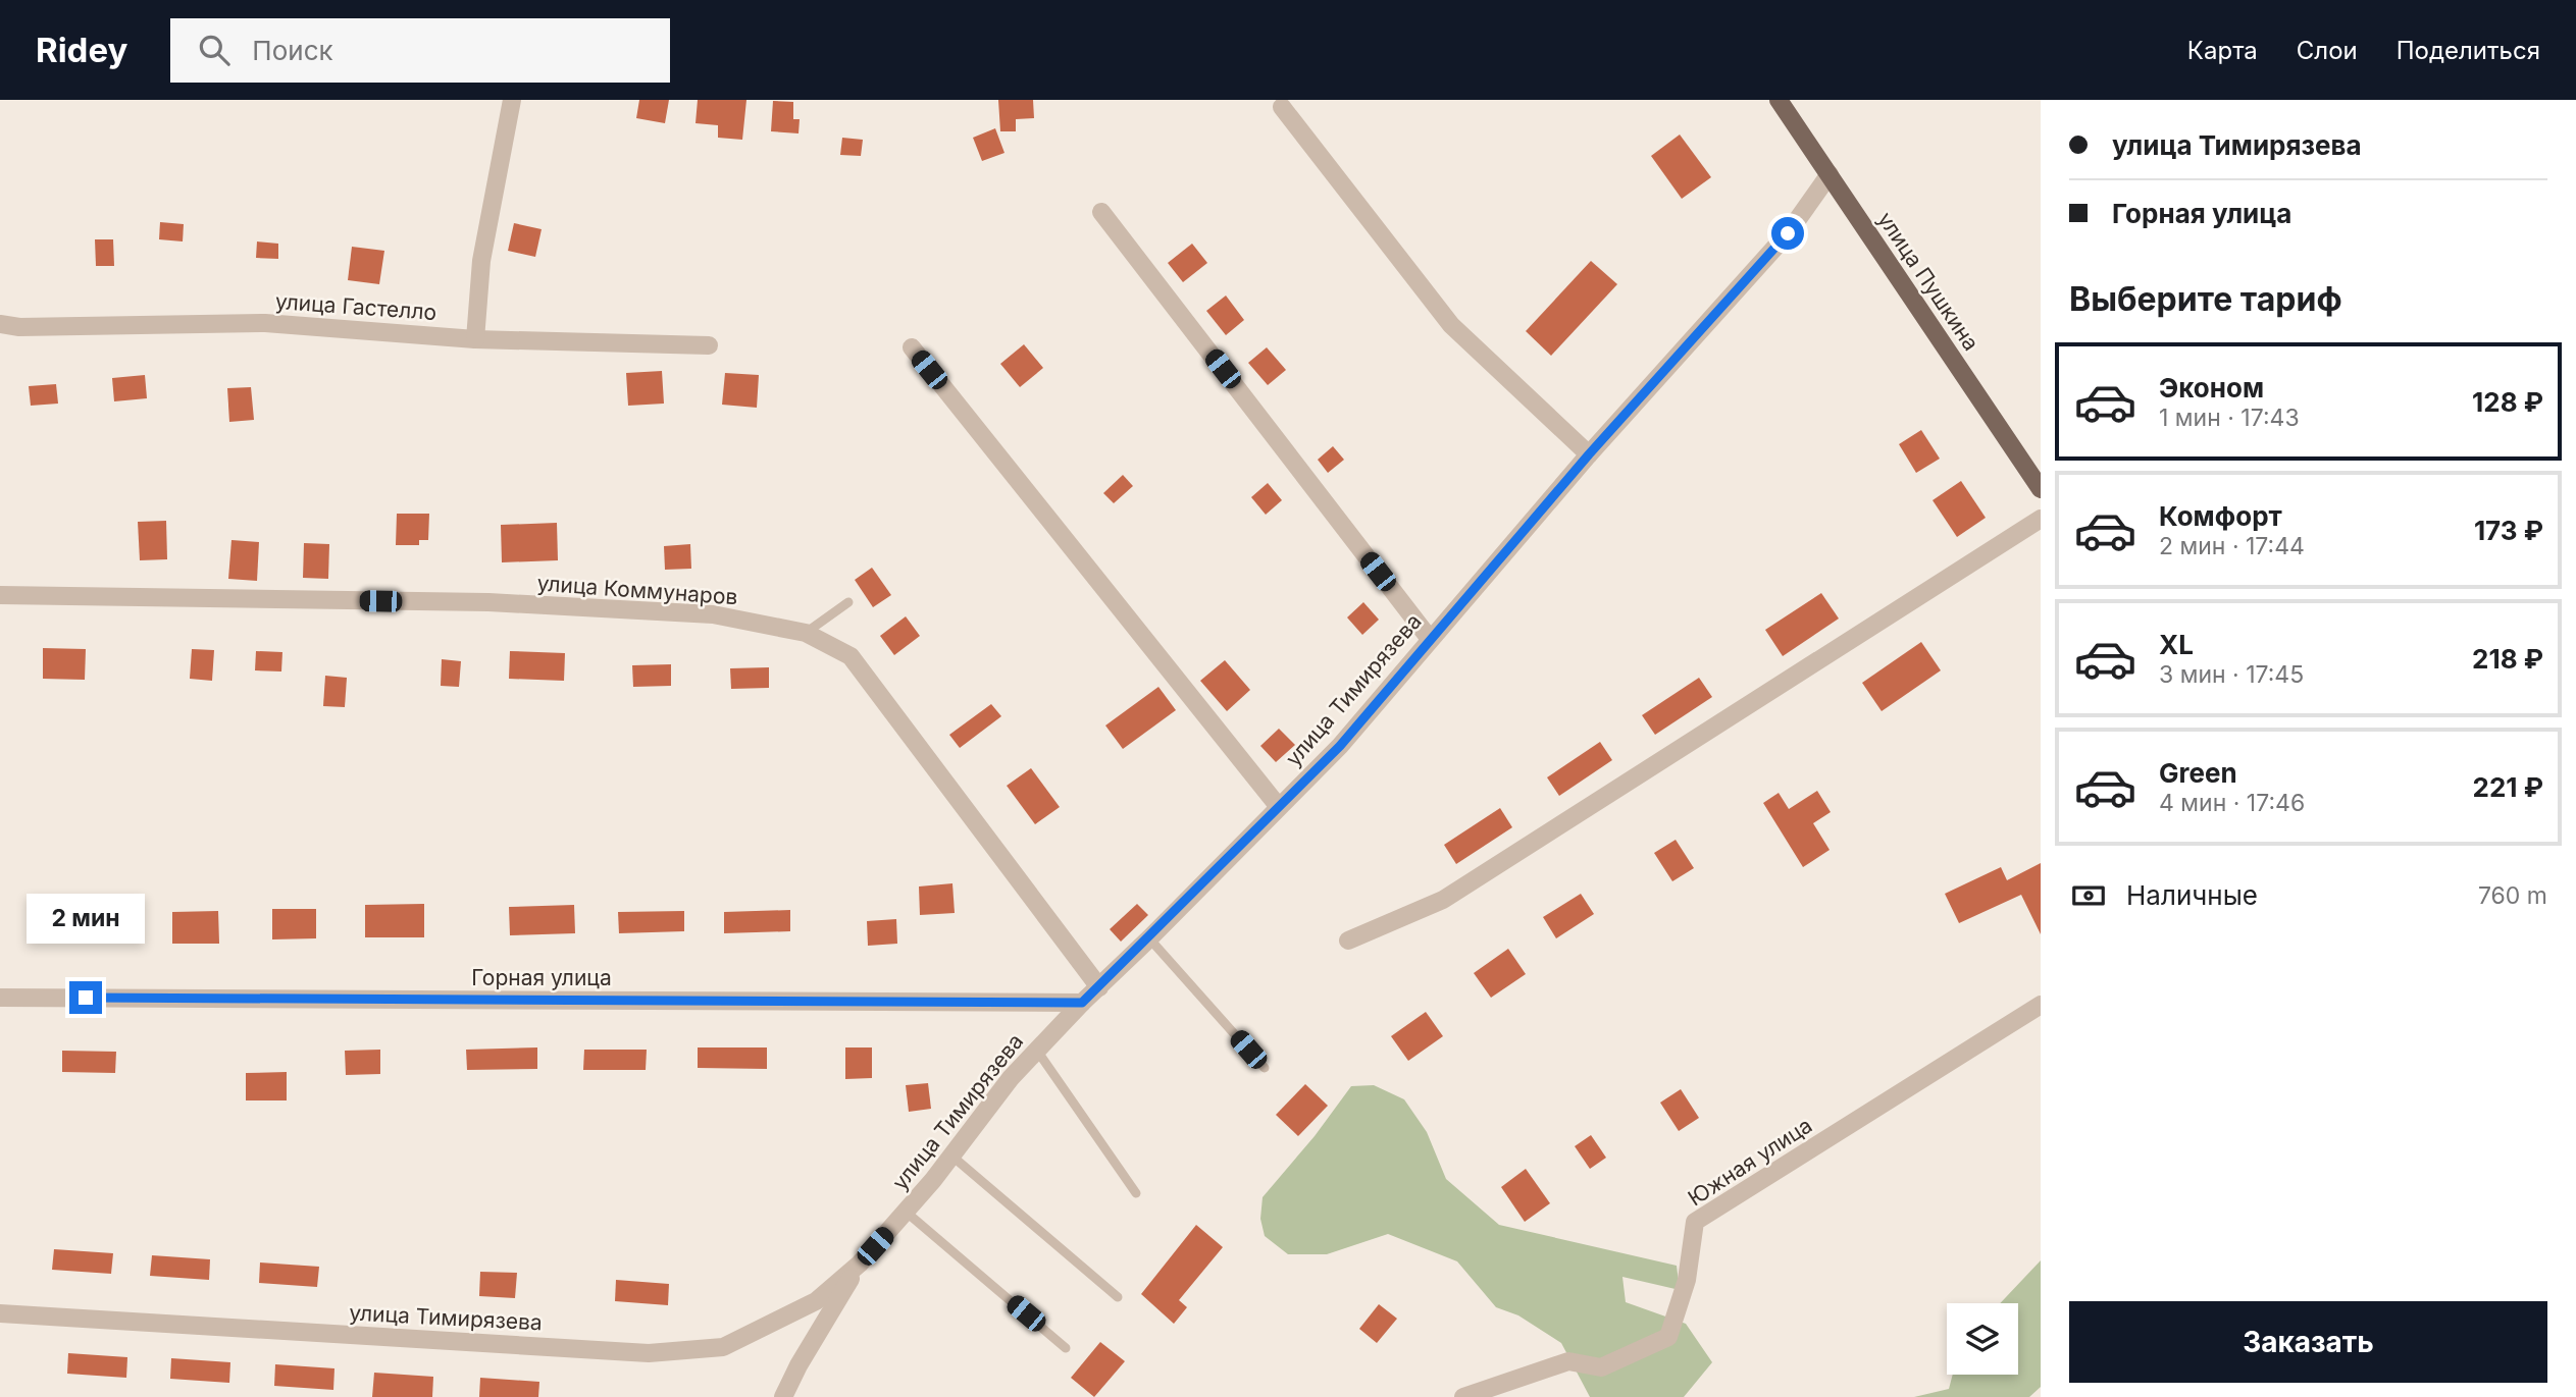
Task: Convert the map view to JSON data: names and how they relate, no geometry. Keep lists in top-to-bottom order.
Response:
{
  "streets": {
    "main road": ["улица Пушкина"],
    "street": [
      "улица Гастелло",
      "улица Коммунаров",
      "улица Тимирязева",
      "Горная улица",
      "Южная улица"
    ]
  },
  "crossings": [
    ["улица Пушкина", "улица Тимирязева"],
    ["улица Коммунаров", "улица Тимирязева"],
    ["улица Тимирязева", "Горная улица"]
  ],
  "page": {
    "header": "Ridey",
    "search": "Поиск",
    "nav": ["Карта", "Слои", "Поделиться"],
    "banner": ["улица Тимирязева", "Горная улица"],
    "heading": "Выберите тариф",
    "list": [
      {
        "name": "Эконом",
        "note": "1 мин · 17:43",
        "value": "128 ₽"
      },
      {
        "name": "Комфорт",
        "note": "2 мин · 17:44",
        "value": "173 ₽"
      },
      {
        "name": "XL",
        "note": "3 мин · 17:45",
        "value": "218 ₽"
      },
      {
        "name": "Green",
        "note": "4 мин · 17:46",
        "value": "221 ₽"
      }
    ],
    "pay": ["Наличные", "760 m"],
    "bubble": "2 мин",
    "buttons": "Заказать"
  }
}
